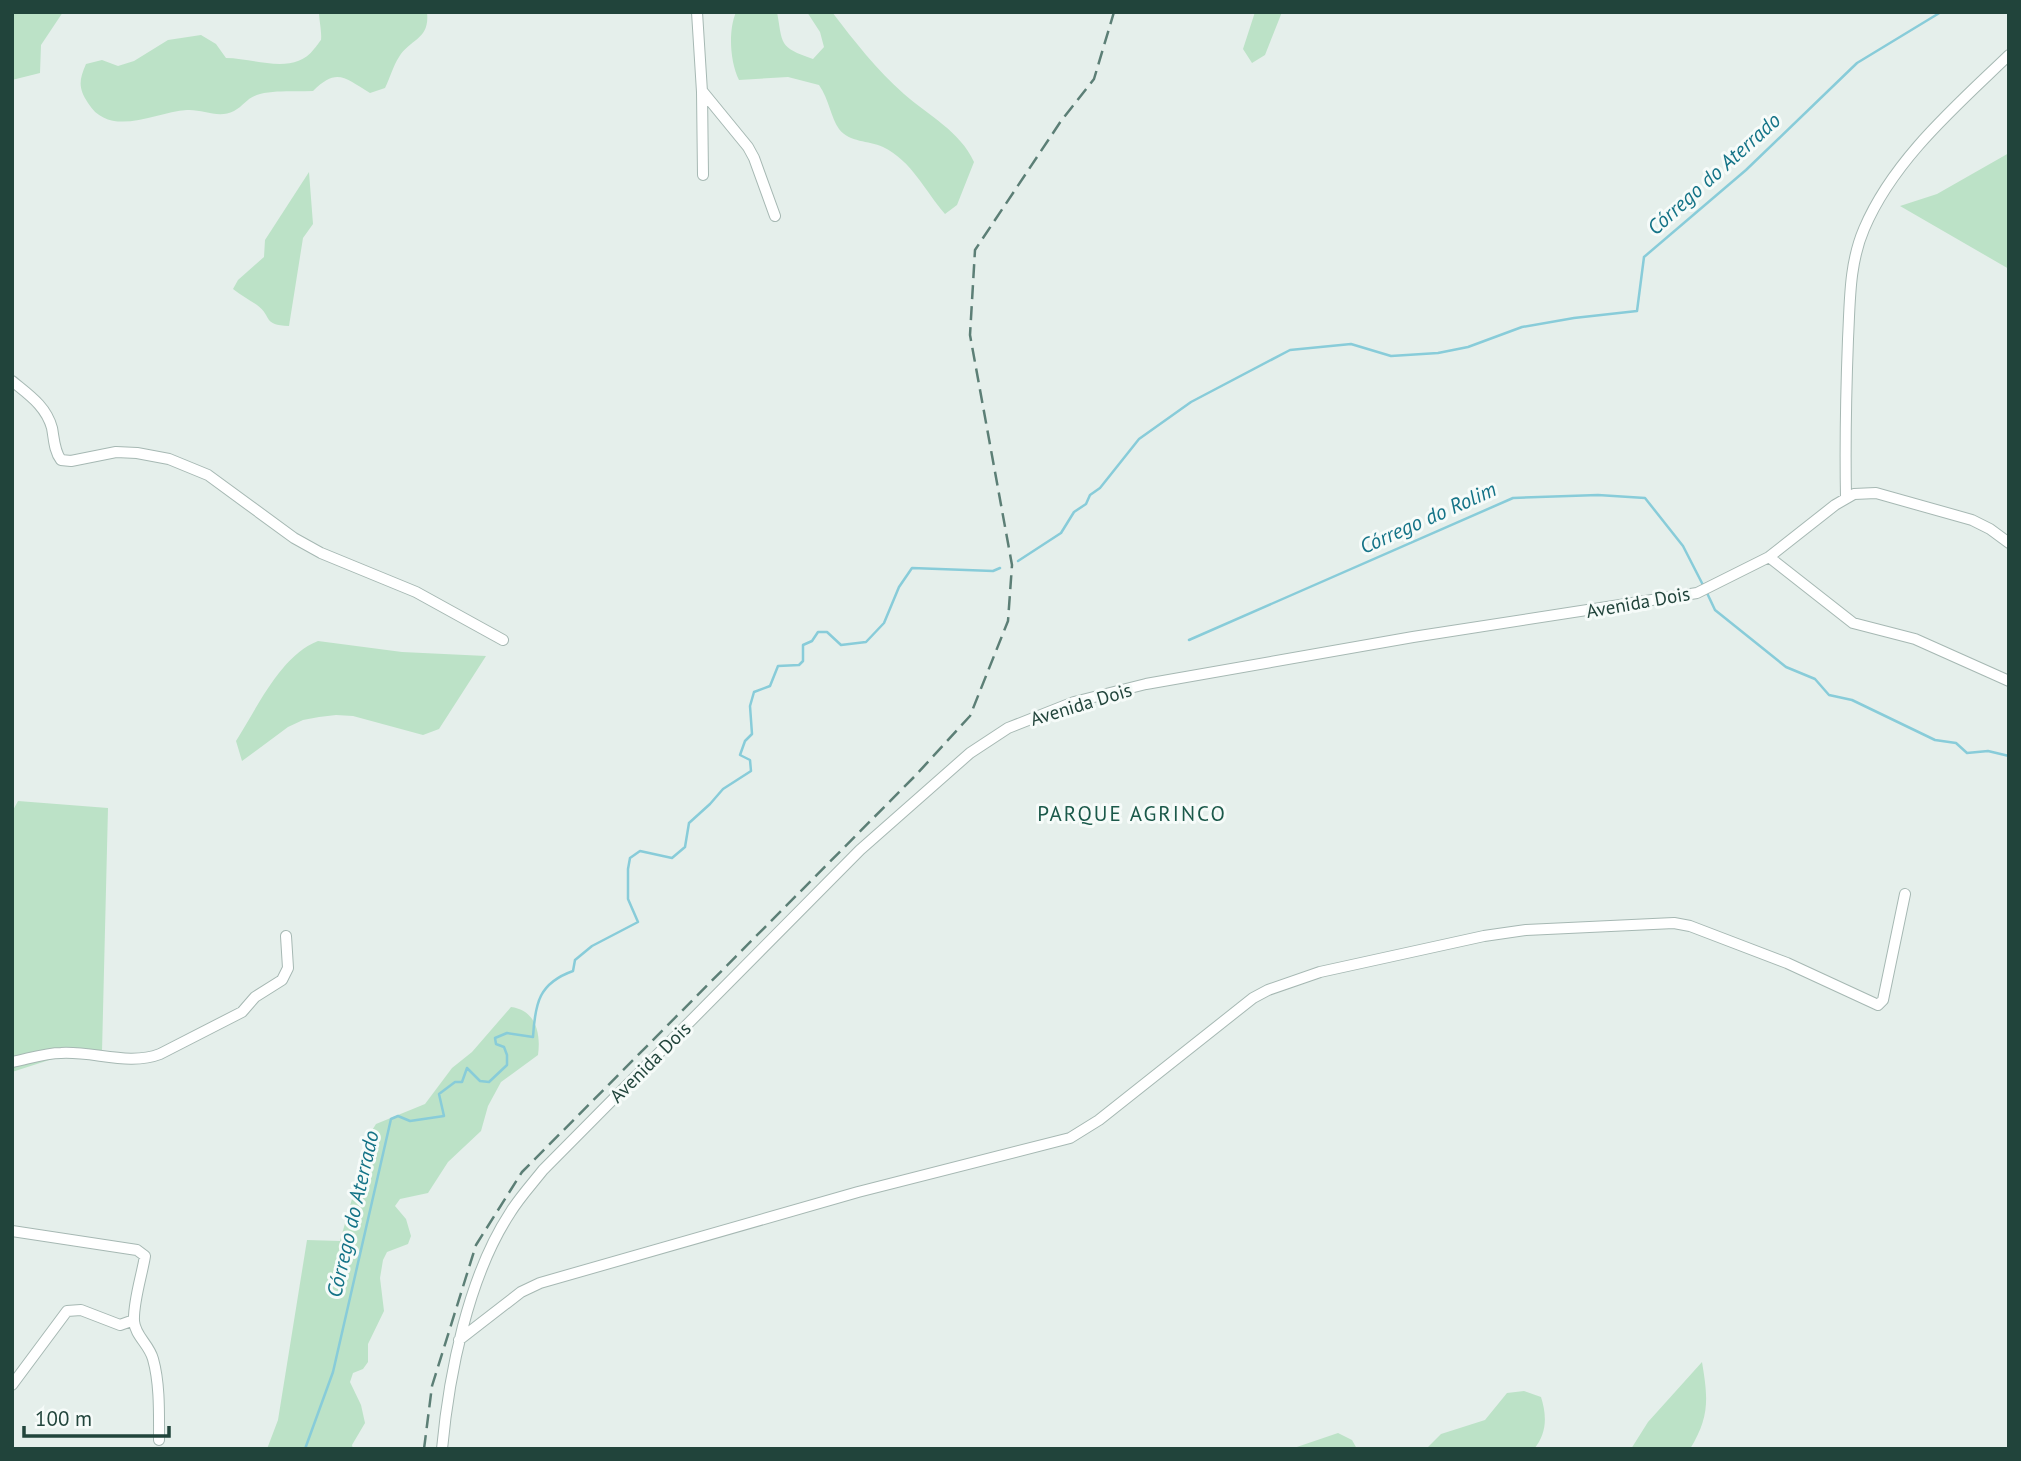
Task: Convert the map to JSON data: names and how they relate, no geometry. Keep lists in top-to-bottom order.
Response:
{
  "streets": {
    "street": ["Avenida Dois"]
  },
  "districts": ["PARQUE AGRINCO"],
  "water": ["Córrego do Aterrado", "Córrego do Rolim"],
  "scale_bar": "100 m"
}
